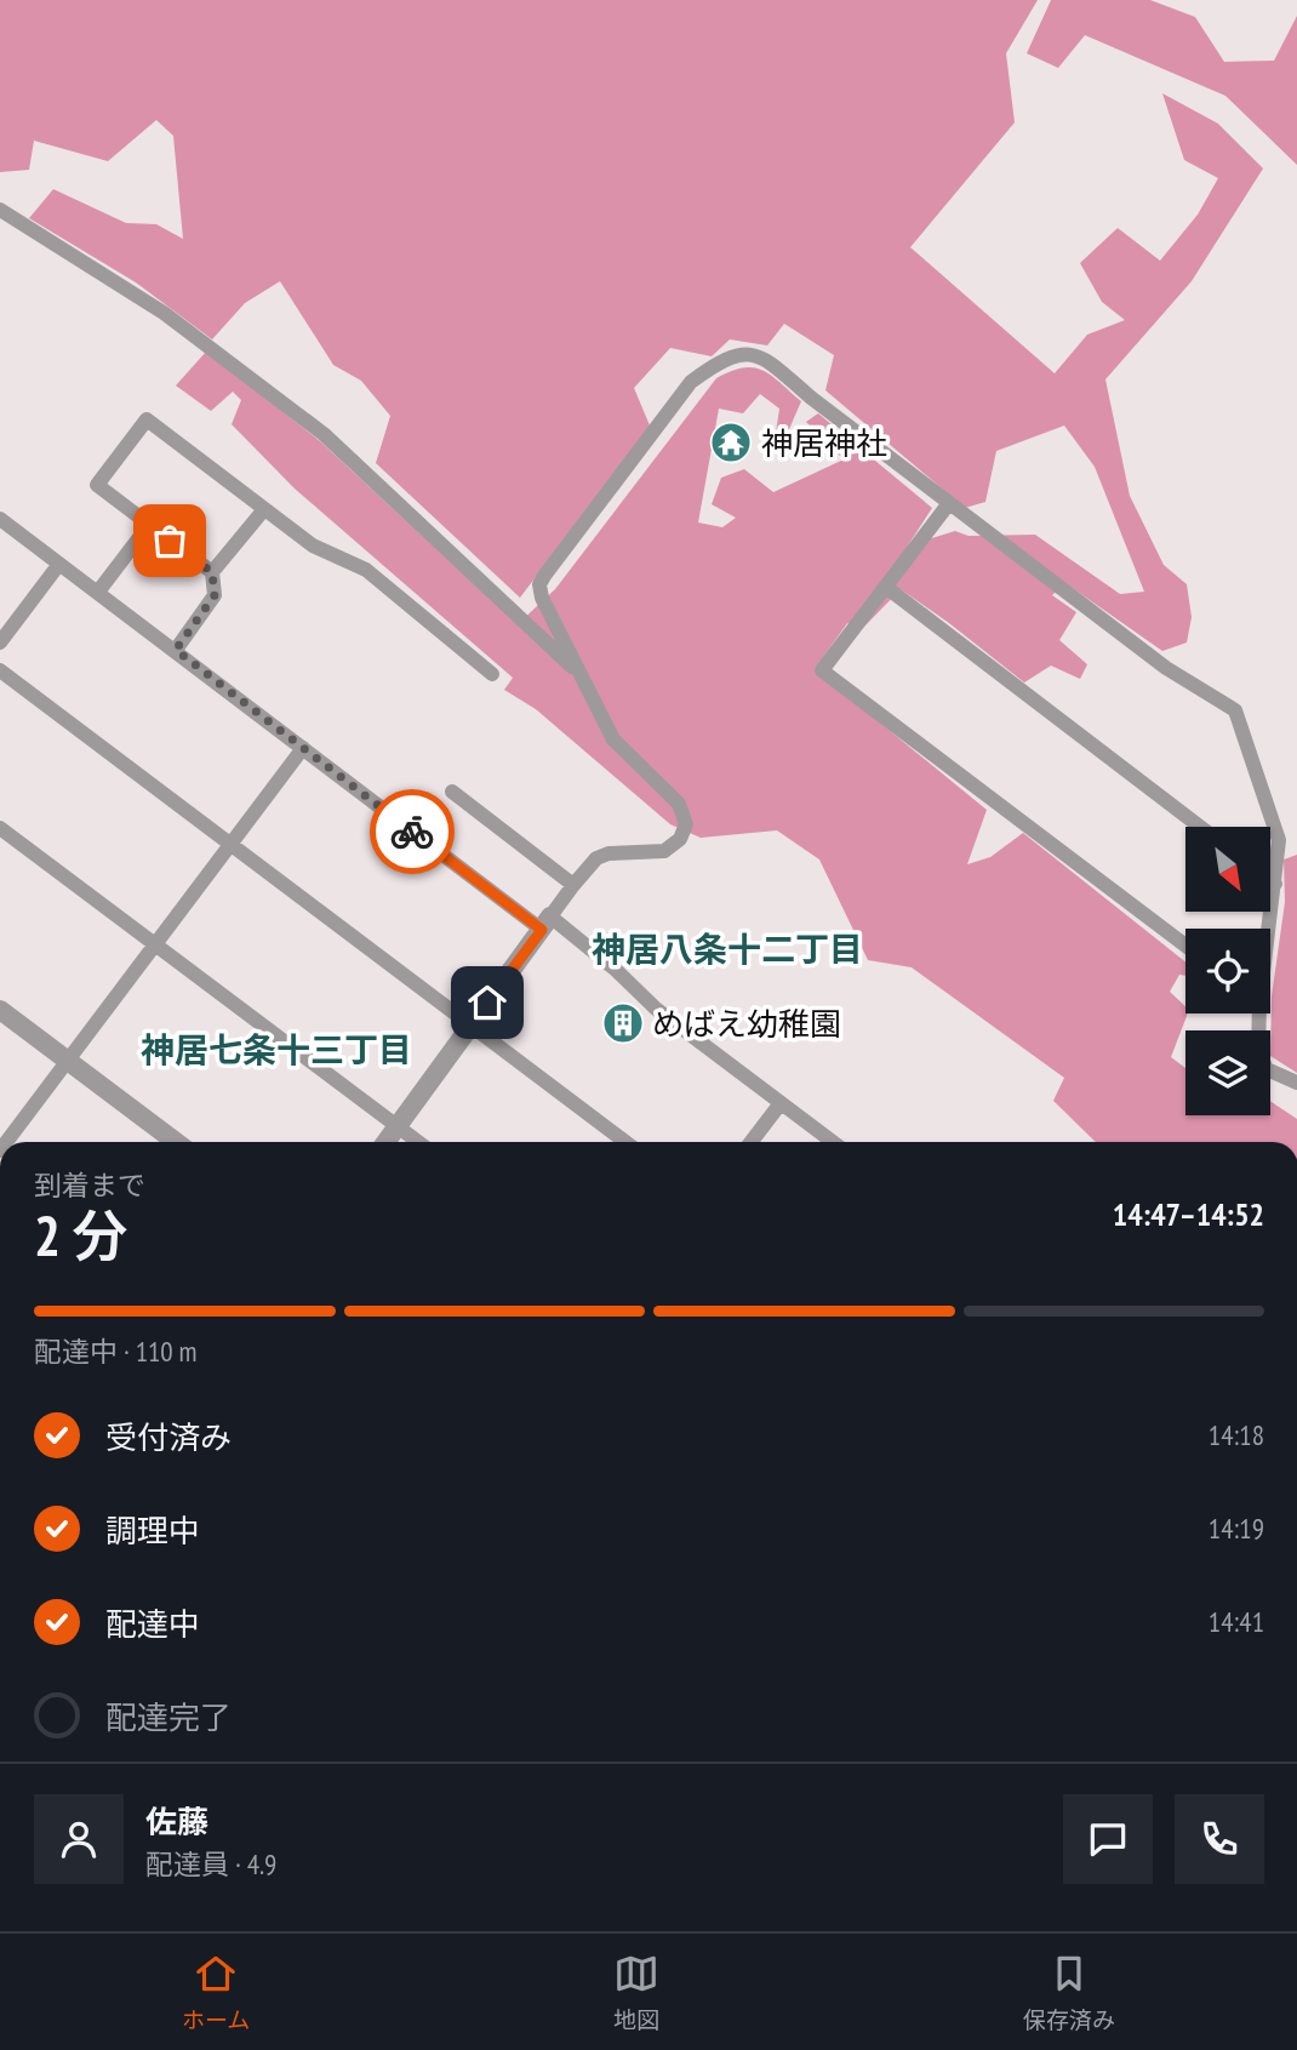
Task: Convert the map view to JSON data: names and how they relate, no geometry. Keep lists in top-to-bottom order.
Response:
{
  "districts": ["神居八条十二丁目", "神居七条十三丁目"],
  "places": {
    "temple": ["神居神社"],
    "building": ["めばえ幼稚園"]
  },
  "north": "bottom right",
  "page": {
    "heading": ["2 分", "到着まで", "14:47–14:52"],
    "panel": ["佐藤", "配達員 · 4.9"],
    "bar": "配達中 · 110 m",
    "list": [
      ["受付済み", "14:18"],
      ["調理中", "14:19"],
      ["配達中", "14:41"],
      "配達完了"
    ],
    "tabs": ["ホーム", "地図", "保存済み"]
  }
}
